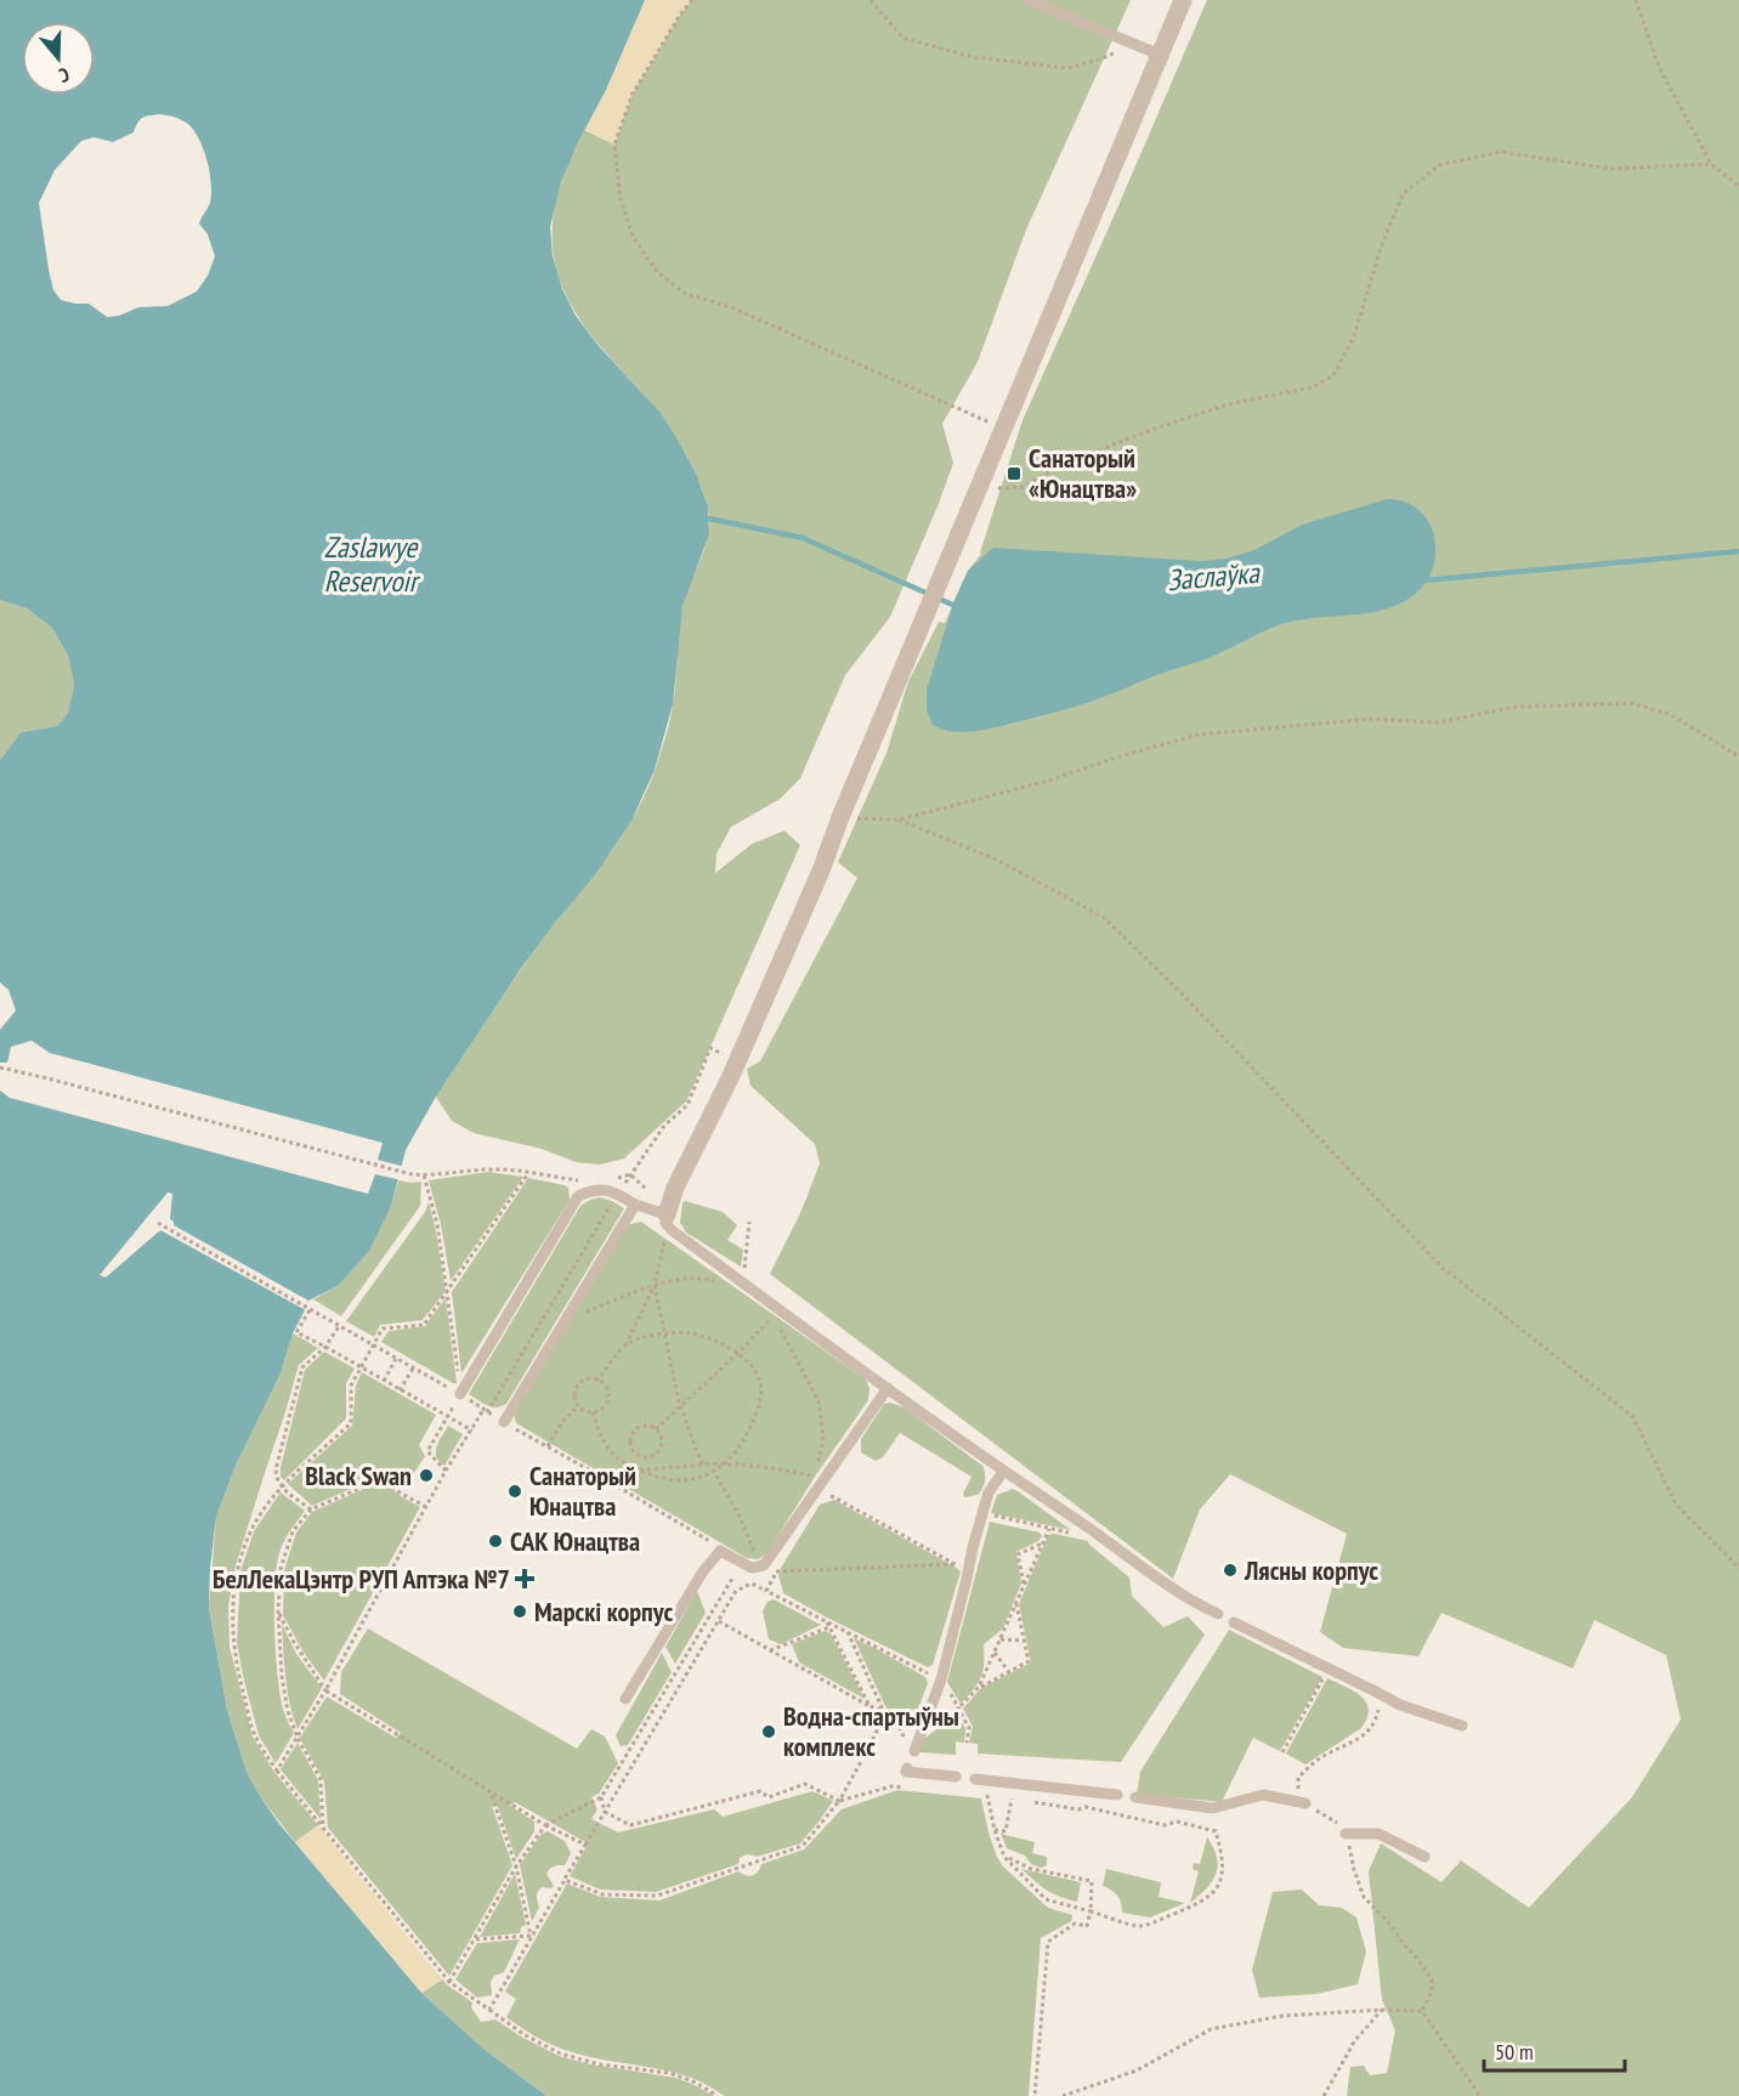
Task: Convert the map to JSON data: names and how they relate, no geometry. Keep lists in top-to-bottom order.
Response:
{
  "water": ["Zaslawye Reservoir", "Заслаўка"],
  "places": {
    "transit": ["Санаторый «Юнацтва»"],
    "other": [
      "Black Swan",
      "Санаторый Юнацтва",
      "САК Юнацтва",
      "Лясны корпус",
      "Марскі корпус",
      "Водна-спартыўны комплекс"
    ],
    "health": ["БелЛекаЦэнтр РУП Аптэка №7"]
  },
  "scale_bar": "50 m",
  "north": "bottom"
}
